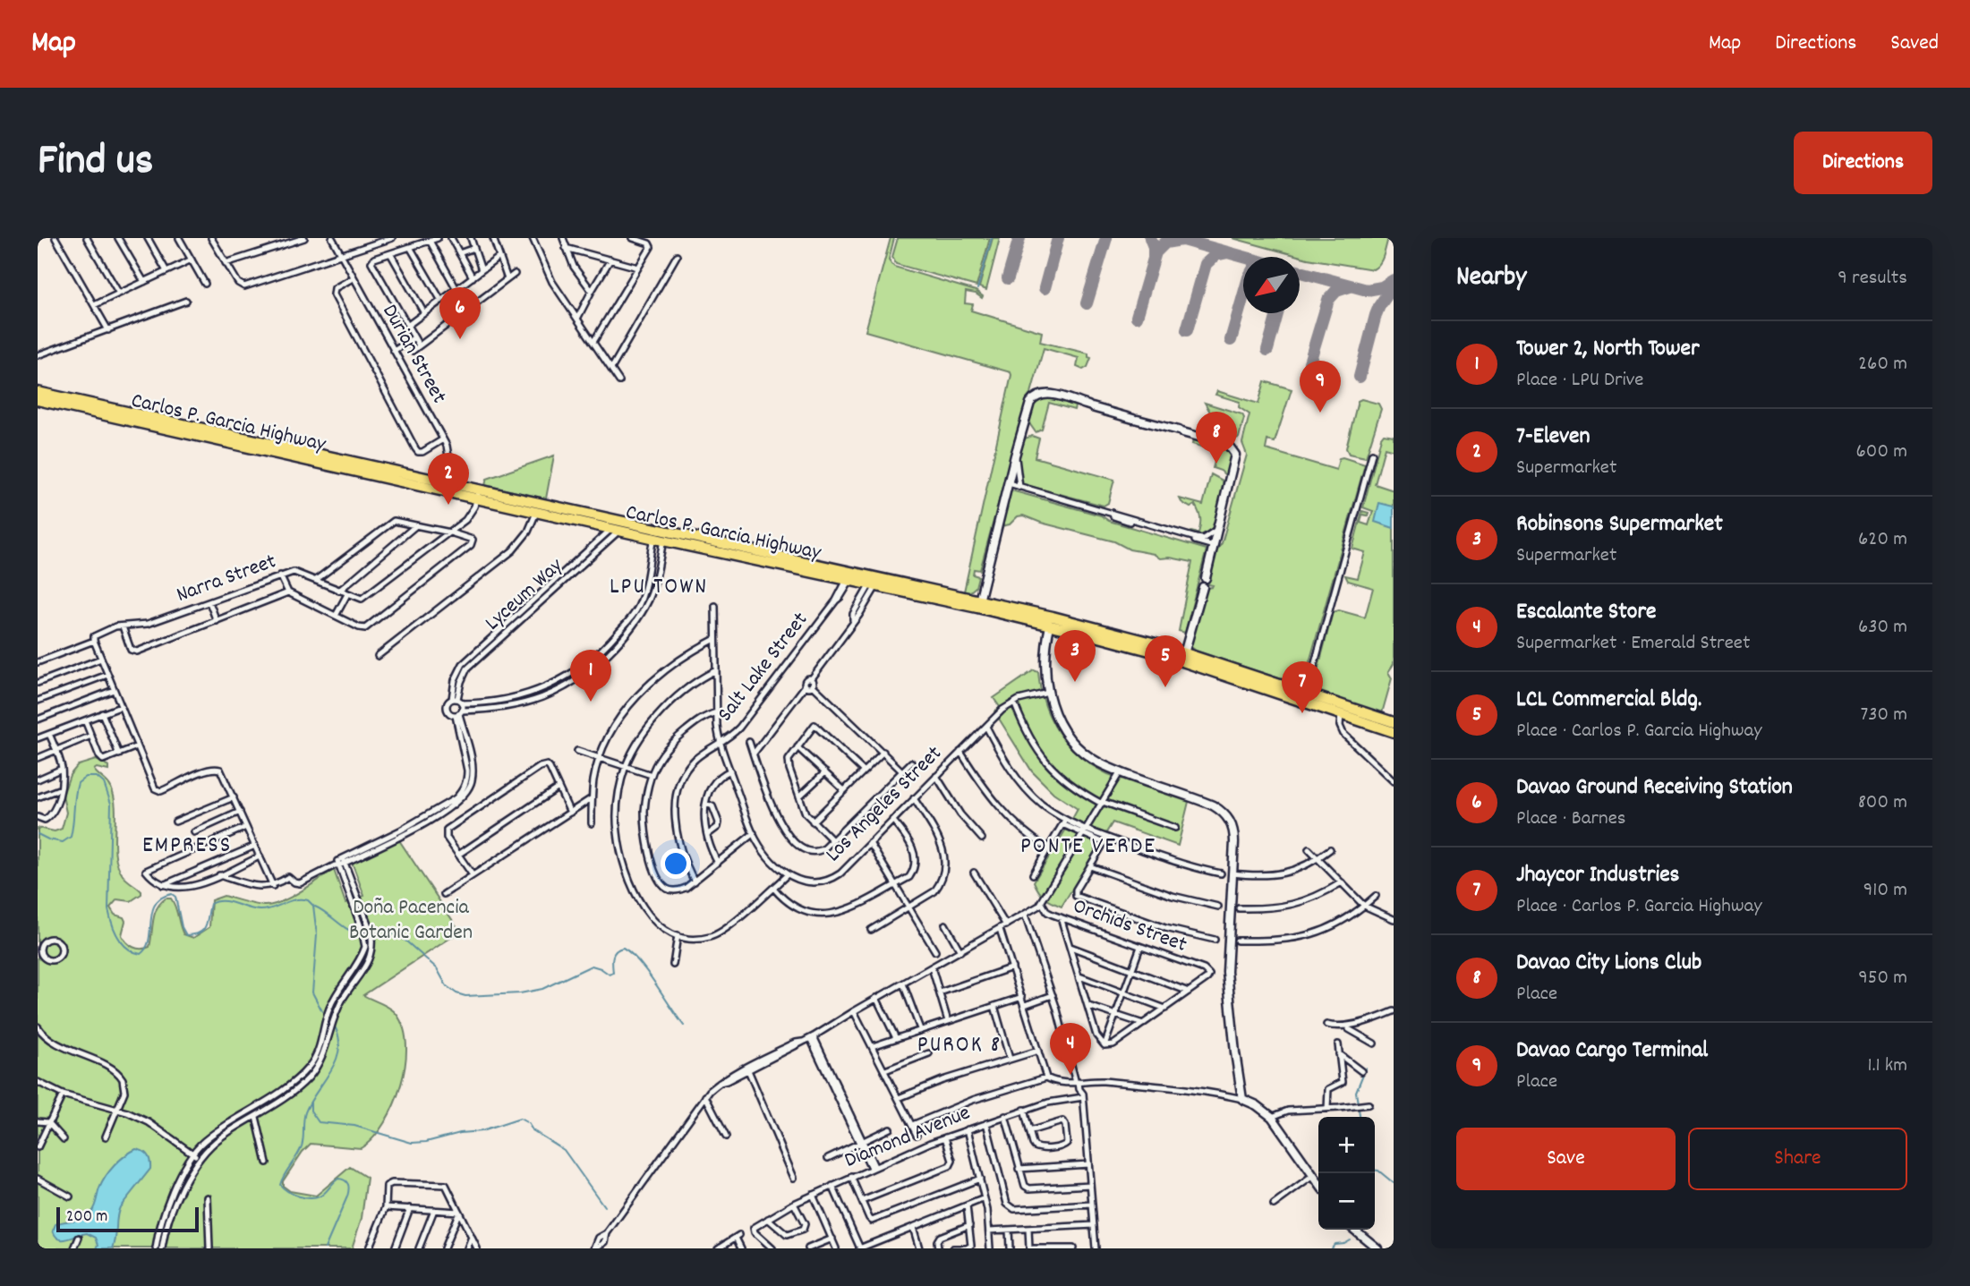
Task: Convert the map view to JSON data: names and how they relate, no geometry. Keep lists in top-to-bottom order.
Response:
{
  "streets": {
    "highway": ["Carlos P. Garcia Highway"],
    "street": [
      "Durian Street",
      "Narra Street",
      "Lyceum Way",
      "Salt Lake Street",
      "Los Angeles Street",
      "Orchids Street",
      "Diamond Avenue"
    ]
  },
  "crossings": [
    ["Durian Street", "Carlos P. Garcia Highway"],
    ["Carlos P. Garcia Highway", "Lyceum Way"],
    ["Carlos P. Garcia Highway", "Salt Lake Street"],
    ["Salt Lake Street", "Los Angeles Street"]
  ],
  "districts": [
    "LPU TOWN",
    "EMPRESS",
    "PONTE VERDE",
    "PUROK 8"
  ],
  "parks": ["Doña Pacencia Botanic Garden"],
  "scale_bar": "200 m",
  "north": "bottom left",
  "page": {
    "header": "Map",
    "nav": ["Map", "Directions", "Saved"],
    "title": "Find us",
    "buttons": [
      "Directions",
      ["Save", "Share"]
    ],
    "heading": ["Nearby", "9 results"],
    "pins": [
      "6",
      "9",
      "8",
      "2",
      "3",
      "5",
      "1",
      "7",
      "4"
    ],
    "list": [
      {
        "mark": "1",
        "name": "Tower 2, North Tower",
        "note": "Place · LPU Drive",
        "value": "260 m"
      },
      {
        "mark": "2",
        "name": "7-Eleven",
        "note": "Supermarket",
        "value": "600 m"
      },
      {
        "mark": "3",
        "name": "Robinsons Supermarket",
        "note": "Supermarket",
        "value": "620 m"
      },
      {
        "mark": "4",
        "name": "Escalante Store",
        "note": "Supermarket · Emerald Street",
        "value": "630 m"
      },
      {
        "mark": "5",
        "name": "LCL Commercial Bldg.",
        "note": "Place · Carlos P. Garcia Highway",
        "value": "730 m"
      },
      {
        "mark": "6",
        "name": "Davao Ground Receiving Station",
        "note": "Place · Barnes",
        "value": "800 m"
      },
      {
        "mark": "7",
        "name": "Jhaycor Industries",
        "note": "Place · Carlos P. Garcia Highway",
        "value": "910 m"
      },
      {
        "mark": "8",
        "name": "Davao City Lions Club",
        "note": "Place",
        "value": "950 m"
      },
      {
        "mark": "9",
        "name": "Davao Cargo Terminal",
        "note": "Place",
        "value": "1.1 km"
      }
    ],
    "map_buttons": ["+", "−"],
    "scale": "200 m"
  }
}
